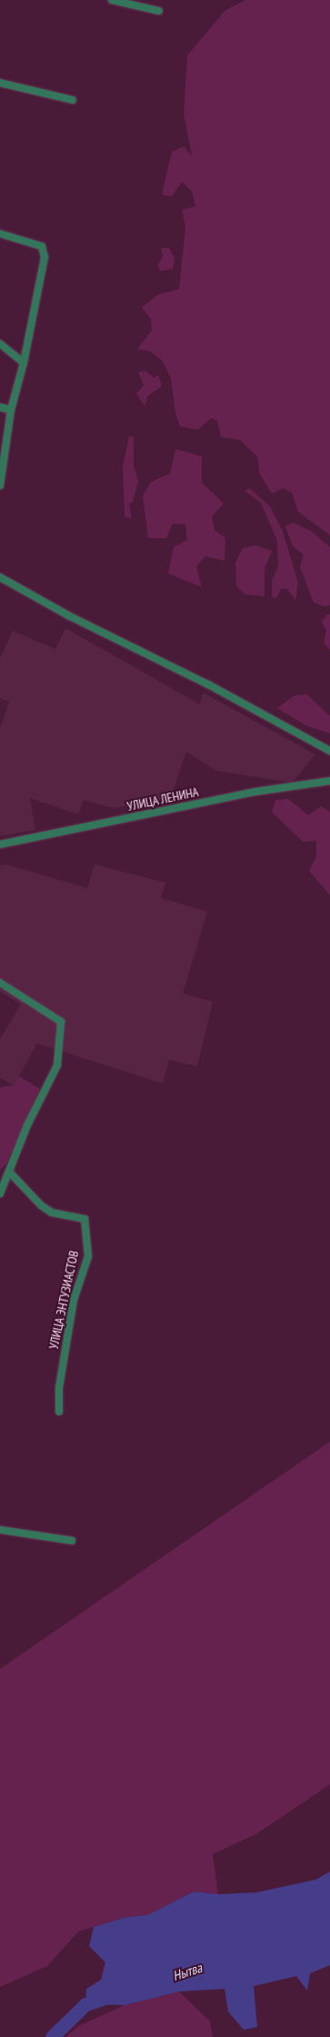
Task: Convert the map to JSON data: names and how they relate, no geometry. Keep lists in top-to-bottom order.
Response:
{
  "streets": {
    "street": ["УЛИЦА ЛЕНИНА", "УЛИЦА ЭНТУЗИАСТОВ"]
  },
  "water": ["Нытва"]
}
